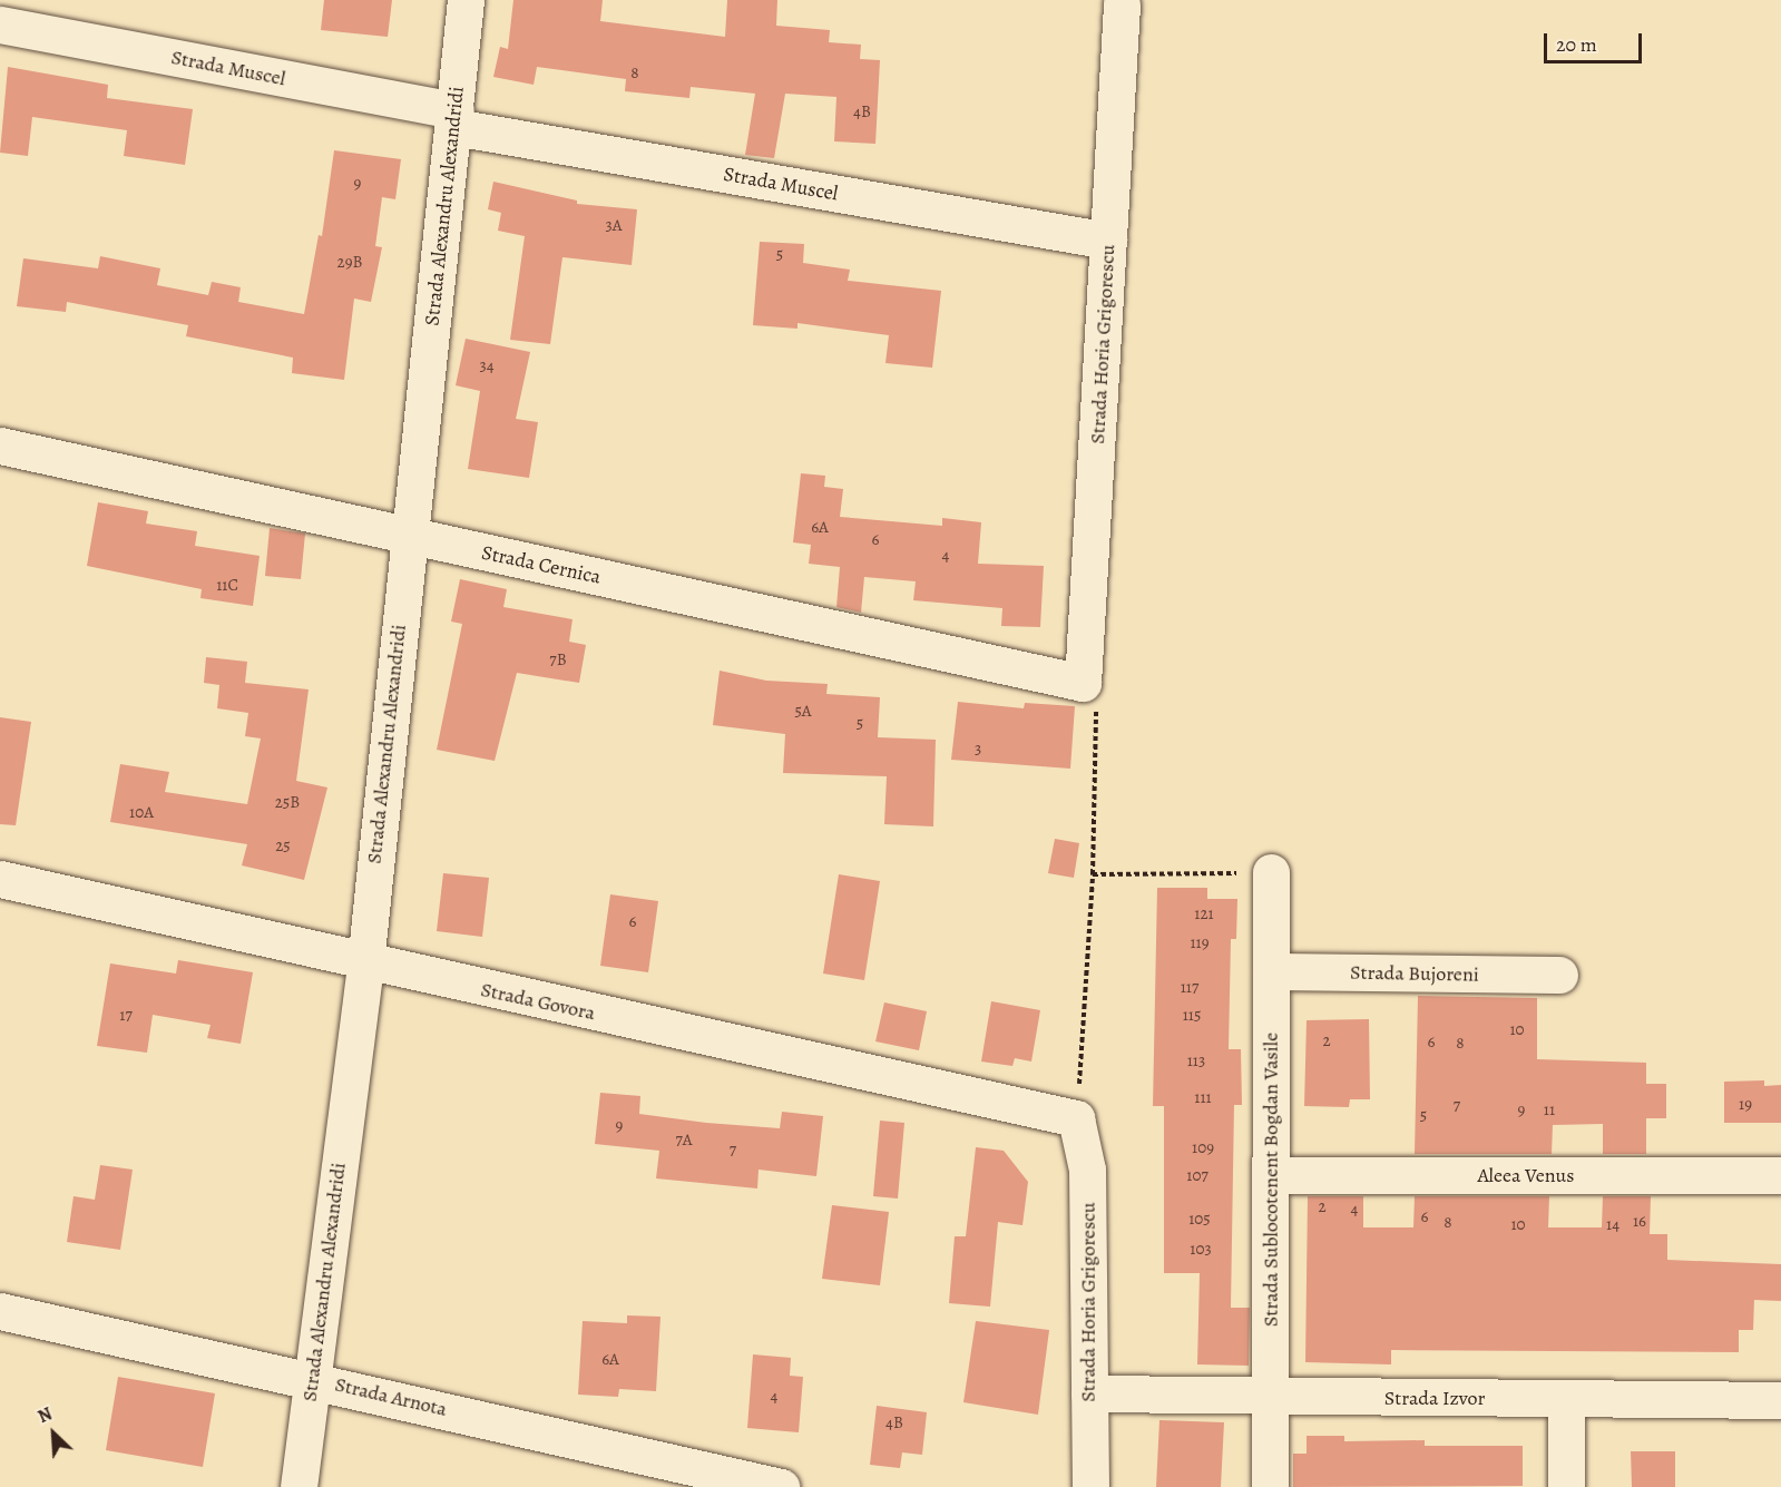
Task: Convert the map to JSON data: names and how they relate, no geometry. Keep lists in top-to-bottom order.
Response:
{
  "streets": {
    "street": [
      "Strada Muscel",
      "Strada Alexandru Alexandridi",
      "Strada Horia Grigorescu",
      "Strada Cernica",
      "Strada Bujoreni",
      "Strada Govora",
      "Aleea Venus",
      "Strada Sublocotenent Bogdan Vasile",
      "Strada Arnota",
      "Strada Izvor"
    ]
  },
  "crossings": [
    ["Strada Muscel", "Strada Alexandru Alexandridi"],
    ["Strada Muscel", "Strada Horia Grigorescu"],
    ["Strada Alexandru Alexandridi", "Strada Cernica"],
    ["Strada Alexandru Alexandridi", "Strada Govora"],
    ["Strada Alexandru Alexandridi", "Strada Arnota"],
    ["Strada Horia Grigorescu", "Strada Cernica"],
    ["Strada Horia Grigorescu", "Strada Govora"],
    ["Strada Horia Grigorescu", "Strada Izvor"],
    ["Strada Bujoreni", "Strada Sublocotenent Bogdan Vasile"],
    ["Aleea Venus", "Strada Sublocotenent Bogdan Vasile"],
    ["Strada Sublocotenent Bogdan Vasile", "Strada Izvor"]
  ],
  "house_numbers": [
    "8",
    "4B",
    "9",
    "3A",
    "5",
    "29B",
    "34",
    "6A",
    "6",
    "4",
    "11C",
    "7B",
    "5A",
    "5",
    "3",
    "25B",
    "10A",
    "25",
    "121",
    "6",
    "119",
    "117",
    "17",
    "115",
    "10",
    "2",
    "6",
    "8",
    "113",
    "111",
    "19",
    "7",
    "9",
    "11",
    "5",
    "9",
    "7A",
    "109",
    "7",
    "107",
    "2",
    "4",
    "6",
    "105",
    "16",
    "8",
    "10",
    "14",
    "103",
    "6A",
    "4",
    "4B"
  ],
  "scale_bar": "20 m",
  "north": "top left"
}
